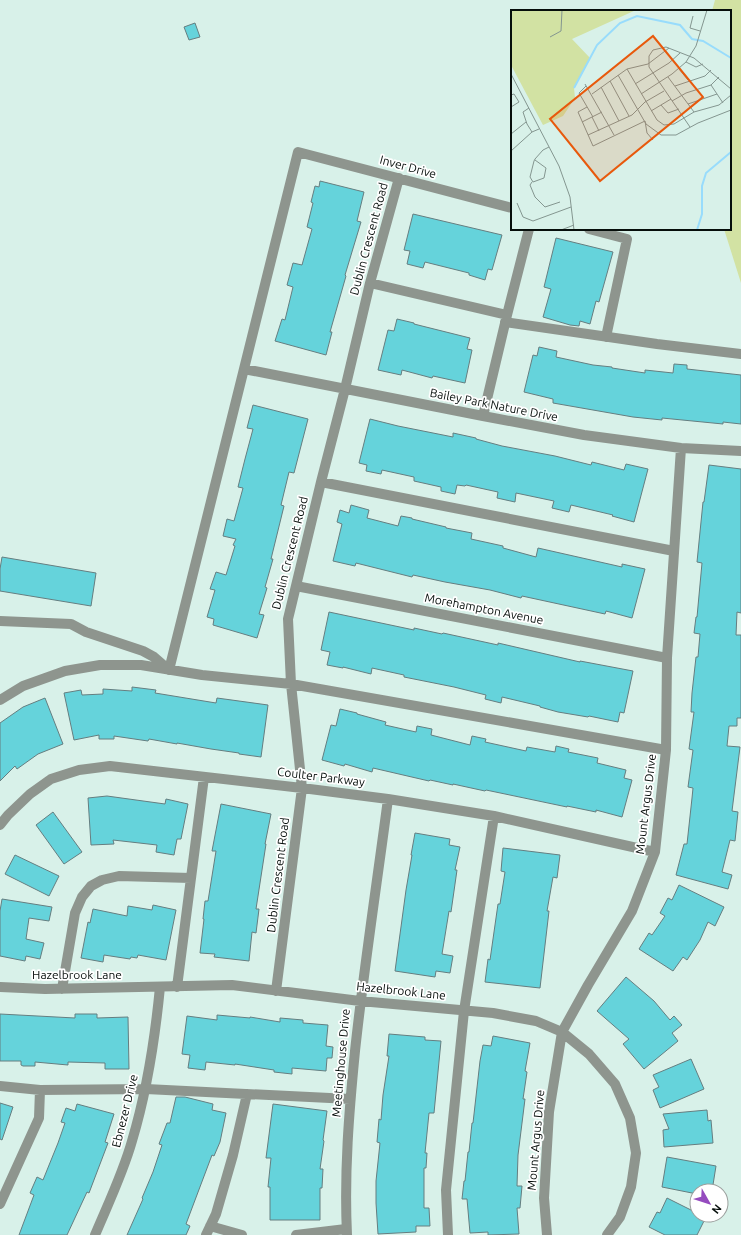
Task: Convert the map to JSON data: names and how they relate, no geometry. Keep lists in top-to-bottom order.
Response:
{
  "streets": {
    "street": [
      "Inver Drive",
      "Dublin Crescent Road",
      "Bailey Park Nature Drive",
      "Morehampton Avenue",
      "Coulter Parkway",
      "Mount Argus Drive",
      "Hazelbrook Lane",
      "Meetinghouse Drive",
      "Ebnezer Drive"
    ]
  },
  "crossings": [
    ["Inver Drive", "Dublin Crescent Road"],
    ["Inver Drive", "Bailey Park Nature Drive"],
    ["Dublin Crescent Road", "Bailey Park Nature Drive"],
    ["Dublin Crescent Road", "Morehampton Avenue"],
    ["Dublin Crescent Road", "Coulter Parkway"],
    ["Dublin Crescent Road", "Hazelbrook Lane"],
    ["Bailey Park Nature Drive", "Mount Argus Drive"],
    ["Morehampton Avenue", "Mount Argus Drive"],
    ["Coulter Parkway", "Mount Argus Drive"],
    ["Coulter Parkway", "Meetinghouse Drive"],
    ["Mount Argus Drive", "Hazelbrook Lane"],
    ["Hazelbrook Lane", "Meetinghouse Drive"],
    ["Hazelbrook Lane", "Ebnezer Drive"]
  ],
  "north": "bottom right"
}
